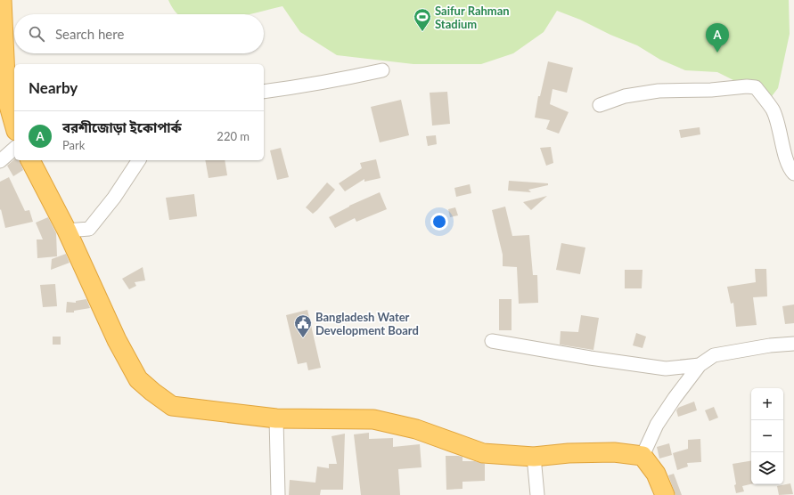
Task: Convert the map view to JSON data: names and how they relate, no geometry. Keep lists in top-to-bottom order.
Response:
{
  "places": {
    "sports": ["Saifur Rahman Stadium"],
    "public building": ["Bangladesh Water Development Board"]
  },
  "page": {
    "search": "Search here",
    "pins": "A",
    "heading": "Nearby",
    "list": [
      {
        "mark": "A",
        "name": "বরশীজোড়া ইকোপার্ক",
        "note": "Park",
        "value": "220 m"
      }
    ],
    "map_buttons": ["+", "−"]
  }
}
